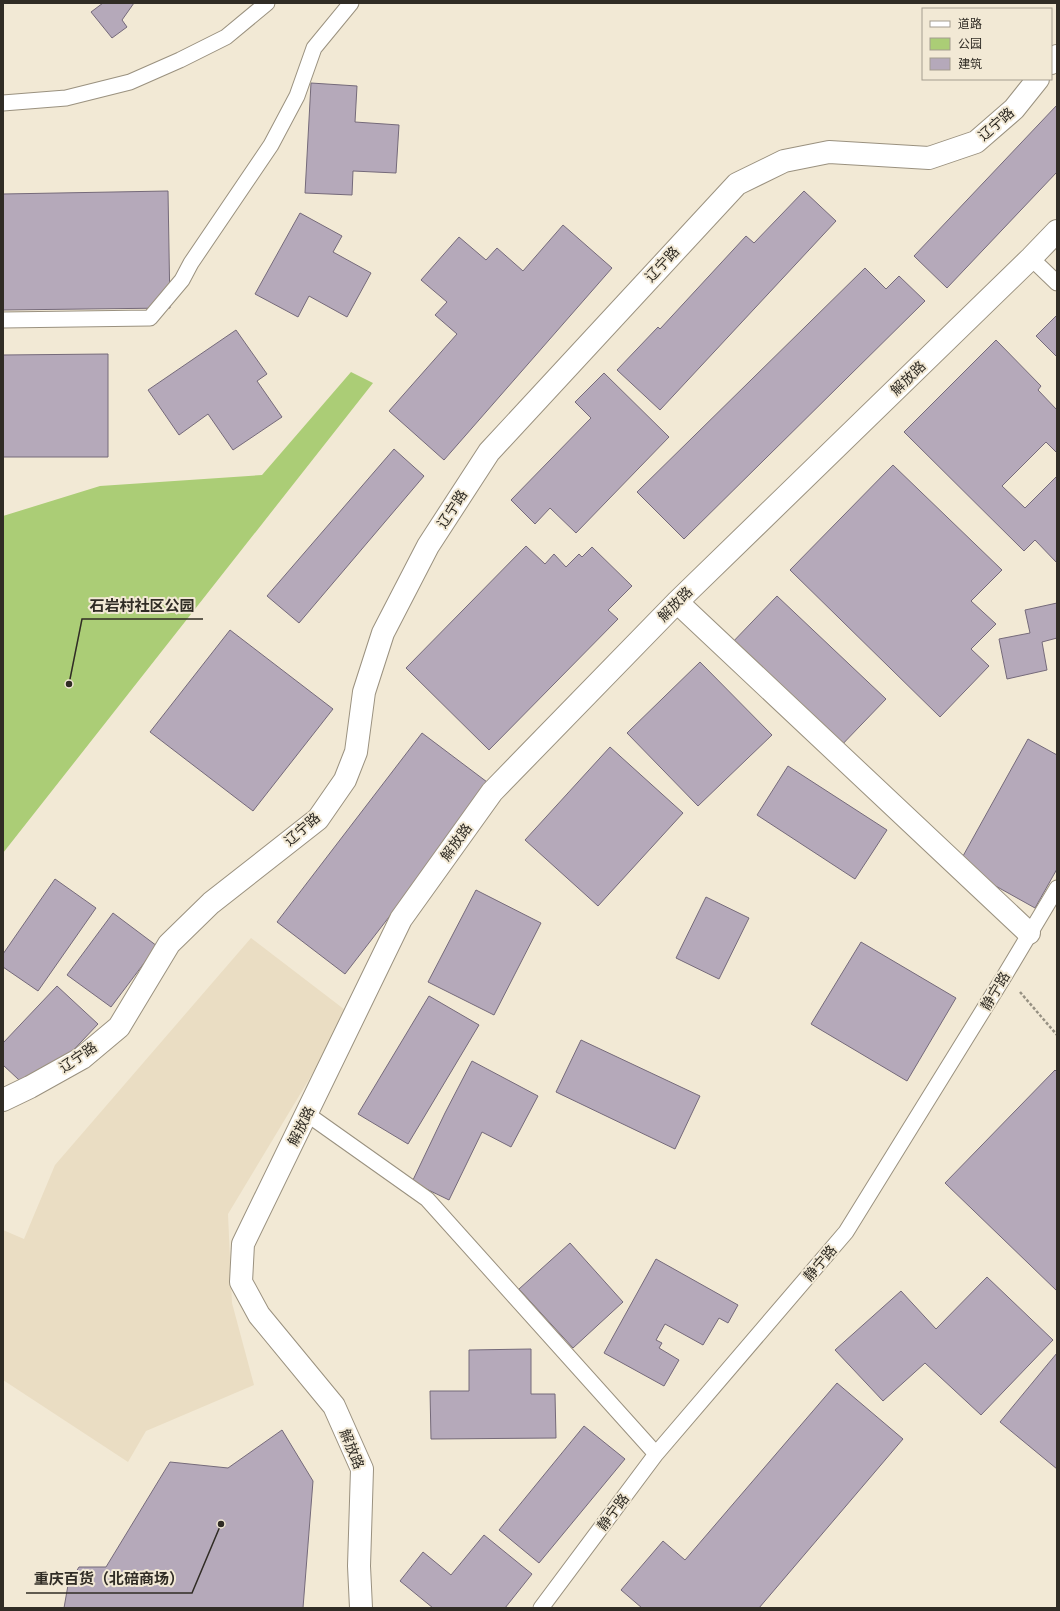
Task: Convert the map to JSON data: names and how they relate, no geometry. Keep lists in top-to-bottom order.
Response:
{
  "streets": {
    "street": ["辽宁路", "解放路"],
    "lane": ["静宁路"]
  },
  "places": ["石岩村社区公园", "重庆百货（北碚商场）"],
  "legend": ["道路", "公园", "建筑"]
}
